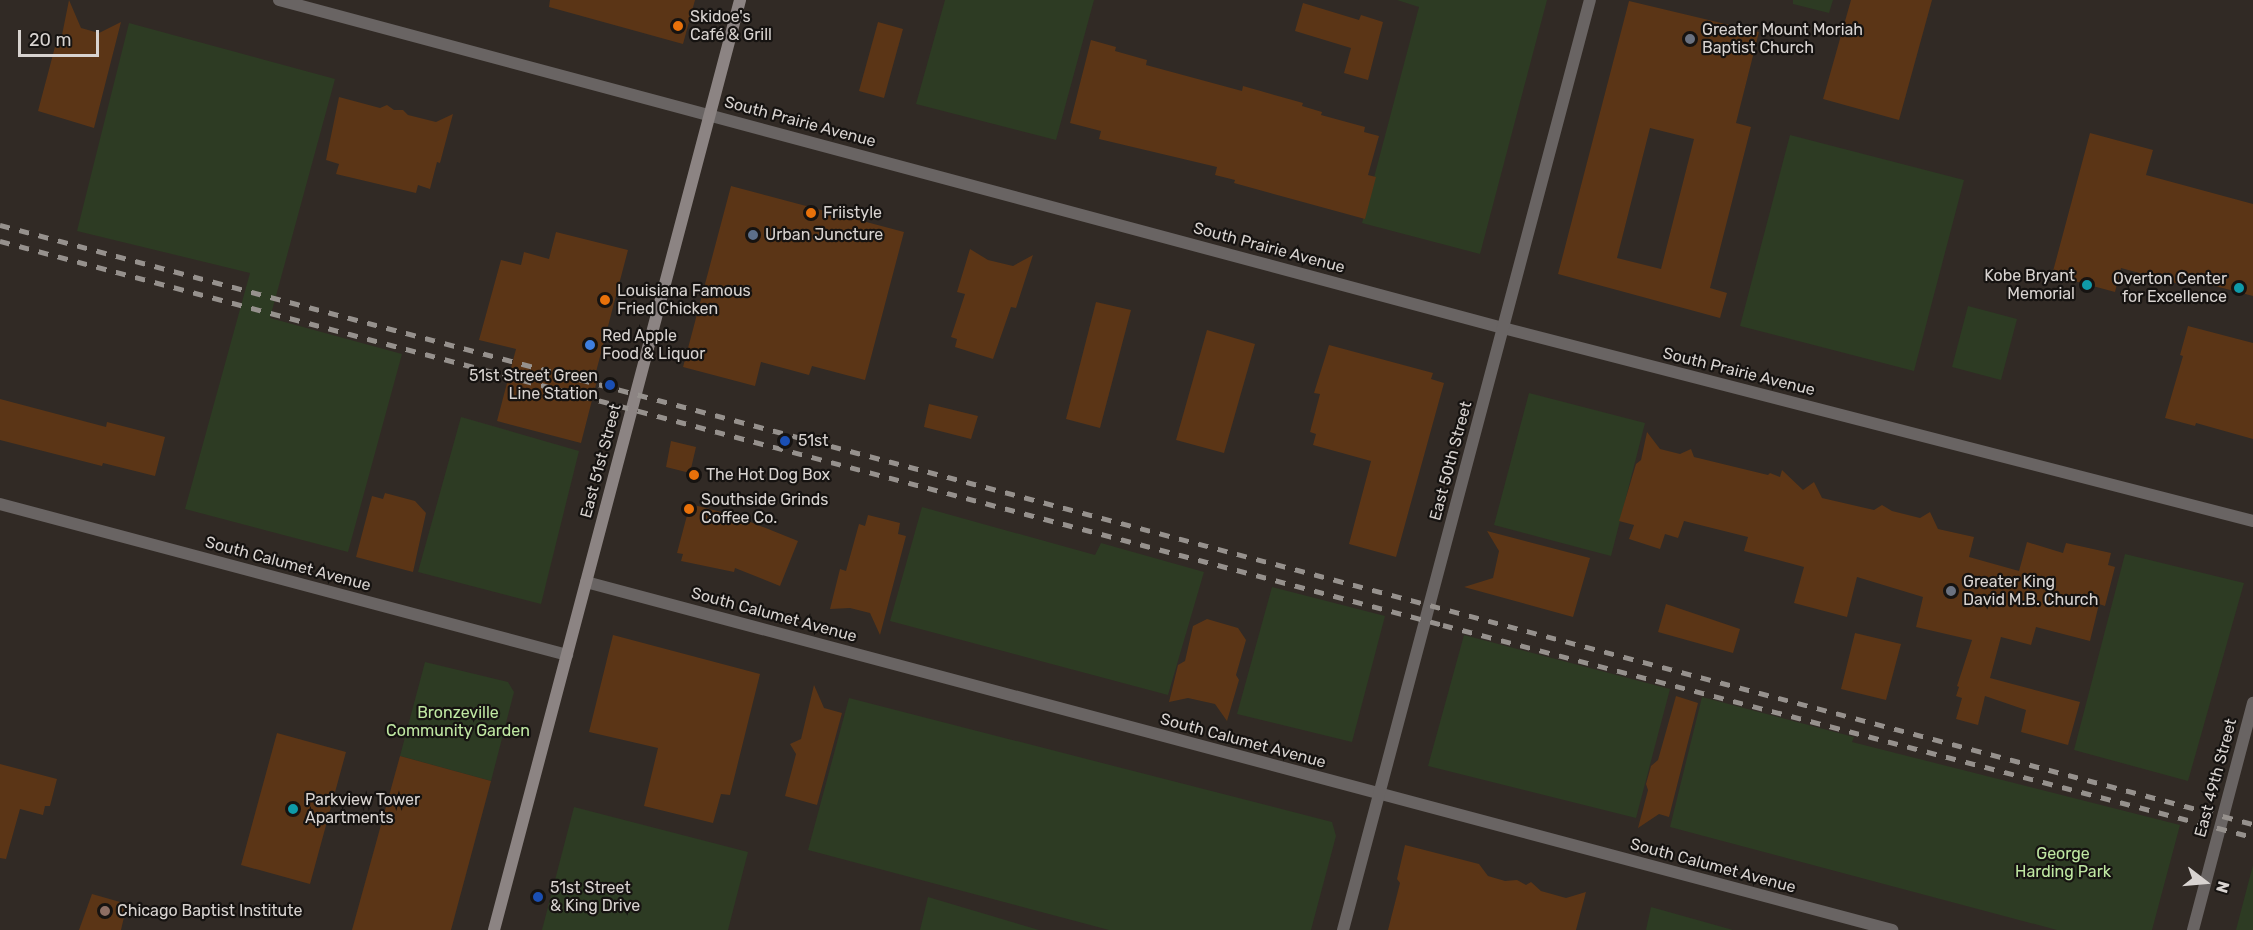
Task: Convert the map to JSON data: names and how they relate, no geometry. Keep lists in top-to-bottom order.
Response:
{
  "streets": {
    "main road": ["East 51st Street"],
    "street": [
      "South Prairie Avenue",
      "East 50th Street",
      "South Calumet Avenue",
      "East 49th Street"
    ]
  },
  "crossings": [
    ["South Prairie Avenue", "East 51st Street"],
    ["South Prairie Avenue", "East 50th Street"],
    ["East 51st Street", "South Calumet Avenue"],
    ["East 50th Street", "South Calumet Avenue"]
  ],
  "parks": ["Bronzeville Community Garden", "George Harding Park"],
  "places": [
    "Skidoe's Café & Grill",
    "Greater Mount Moriah Baptist Church",
    "Friistyle",
    "Urban Juncture",
    "Kobe Bryant Memorial",
    "Overton Center for Excellence",
    "Louisiana Famous Fried Chicken",
    "Red Apple Food & Liquor",
    "51st Street Green Line Station",
    "51st",
    "The Hot Dog Box",
    "Southside Grinds Coffee Co.",
    "Greater King David M.B. Church",
    "Parkview Tower Apartments",
    "51st Street & King Drive",
    "Chicago Baptist Institute"
  ],
  "scale_bar": "20 m",
  "north": "right"
}
